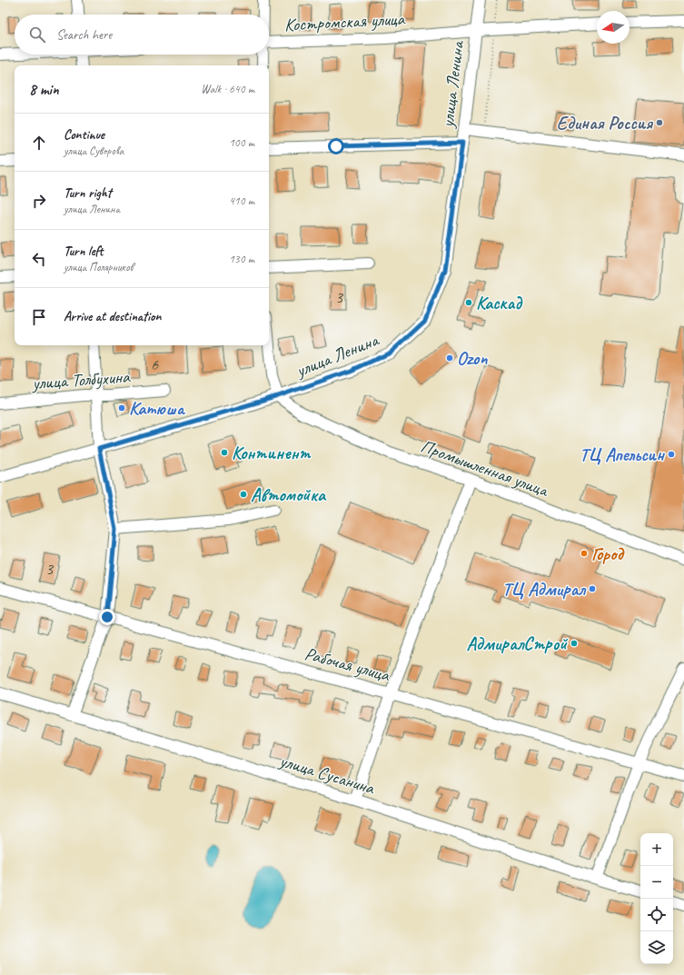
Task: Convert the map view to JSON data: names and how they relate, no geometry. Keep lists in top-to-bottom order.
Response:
{
  "streets": {
    "street": [
      "Костромская улица",
      "улица Ленина",
      "улица Толбухина",
      "Промышленная улица",
      "Рабочая улица",
      "улица Сусанина"
    ]
  },
  "crossings": [
    ["Костромская улица", "улица Ленина"],
    ["улица Ленина", "Промышленная улица"]
  ],
  "places": [
    "Единая Россия",
    "Каскад",
    "Ozon",
    "Катюша",
    "Континент",
    "ТЦ Апельсин",
    "Автомойка",
    "Город",
    "ТЦ Адмирал",
    "АдмиралСтрой"
  ],
  "house_numbers": ["3", "6", "3"],
  "north": "left",
  "page": {
    "search": "Search here",
    "heading": ["8 min", "Walk · 640 m"],
    "list": [
      ["Continue", "улица Суворова", "100 m"],
      ["Turn right", "улица Ленина", "410 m"],
      ["Turn left", "улица Полярников", "130 m"],
      "Arrive at destination"
    ],
    "map_buttons": ["+", "−"]
  }
}
